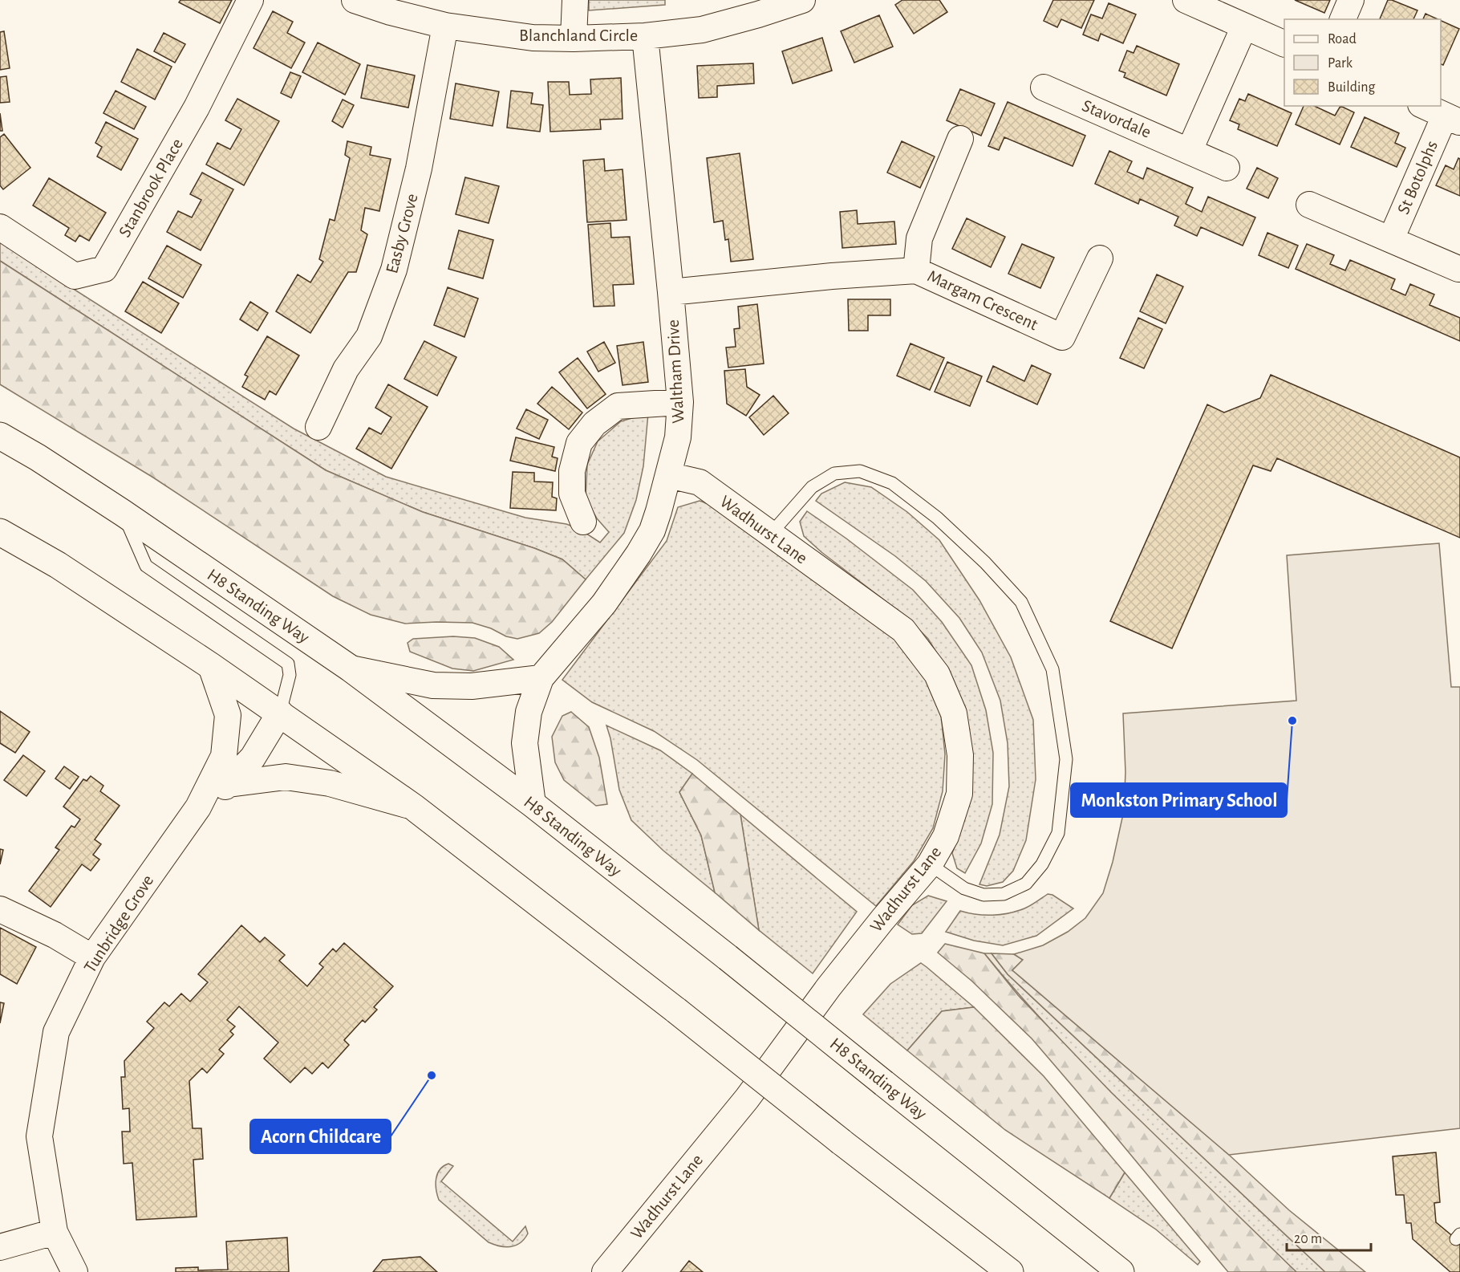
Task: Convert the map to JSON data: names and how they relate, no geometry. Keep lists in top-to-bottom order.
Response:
{
  "streets": {
    "highway": ["H8 Standing Way"],
    "street": [
      "Blanchland Circle",
      "Stavordale",
      "St Botolphs",
      "Stanbrook Place",
      "Easby Grove",
      "Margam Crescent",
      "Waltham Drive",
      "Wadhurst Lane",
      "Tunbridge Grove"
    ]
  },
  "crossings": [
    ["Blanchland Circle", "Easby Grove"],
    ["Blanchland Circle", "Waltham Drive"],
    ["Margam Crescent", "Waltham Drive"],
    ["Waltham Drive", "Wadhurst Lane"]
  ],
  "places": ["Monkston Primary School", "Acorn Childcare"],
  "legend": ["Road", "Park", "Building"],
  "scale_bar": "20 m"
}
